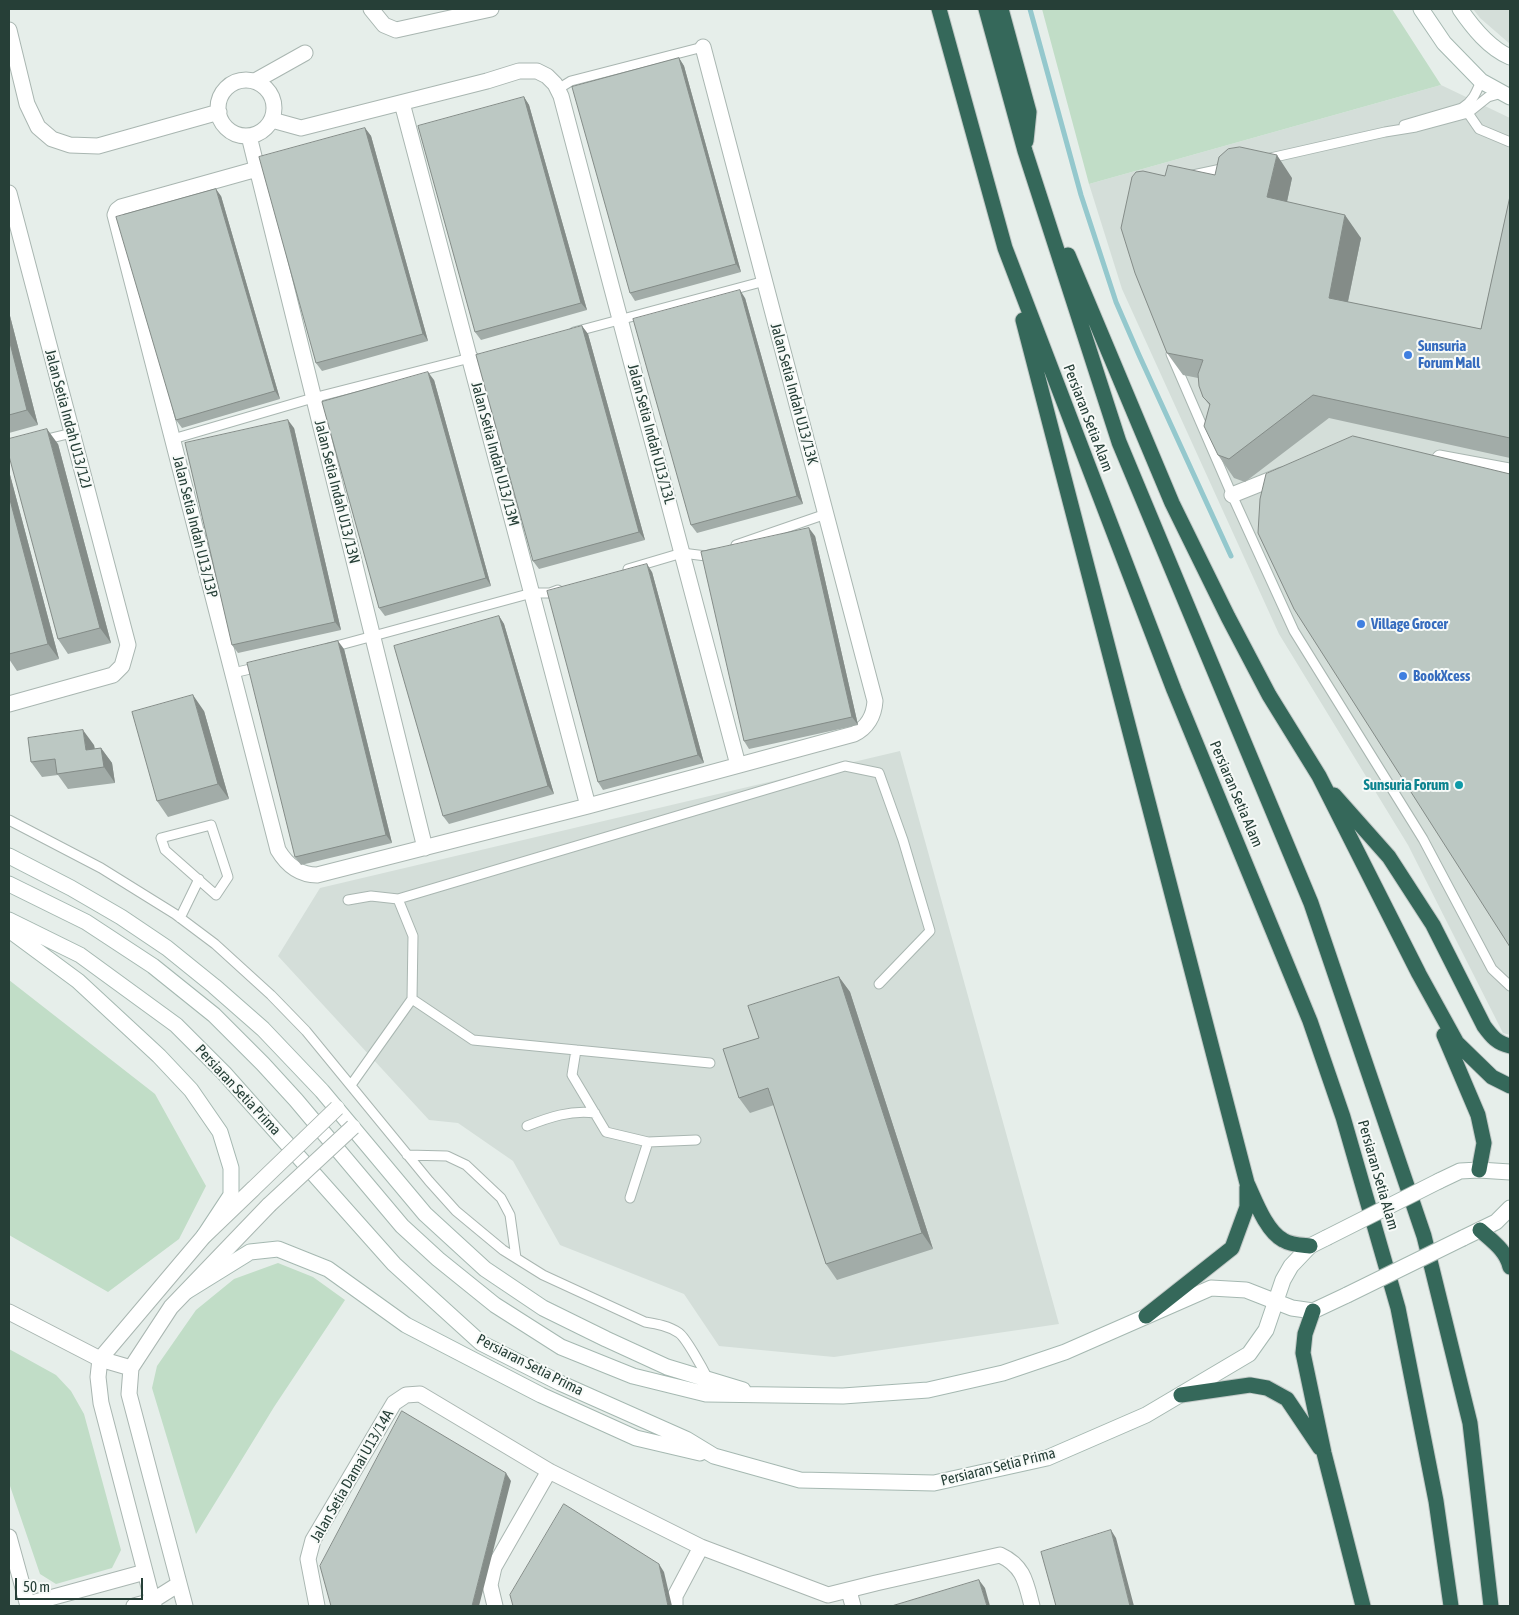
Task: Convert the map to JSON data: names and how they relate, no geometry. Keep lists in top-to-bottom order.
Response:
{
  "streets": {
    "highway": ["Persiaran Setia Alam"],
    "street": [
      "Jalan Setia Indah U13/13K",
      "Jalan Setia Indah U13/12J",
      "Jalan Setia Indah U13/13L",
      "Jalan Setia Indah U13/13M",
      "Jalan Setia Indah U13/13N",
      "Jalan Setia Indah U13/13P",
      "Persiaran Setia Prima",
      "Jalan Setia Damai U13/14A"
    ]
  },
  "crossings": [
    ["Jalan Setia Indah U13/13K", "Jalan Setia Indah U13/13L"],
    ["Jalan Setia Indah U13/13N", "Jalan Setia Indah U13/13P"]
  ],
  "places": [
    "Sunsuria Forum Mall",
    "Village Grocer",
    "BookXcess",
    "Sunsuria Forum"
  ],
  "scale_bar": "50 m"
}
